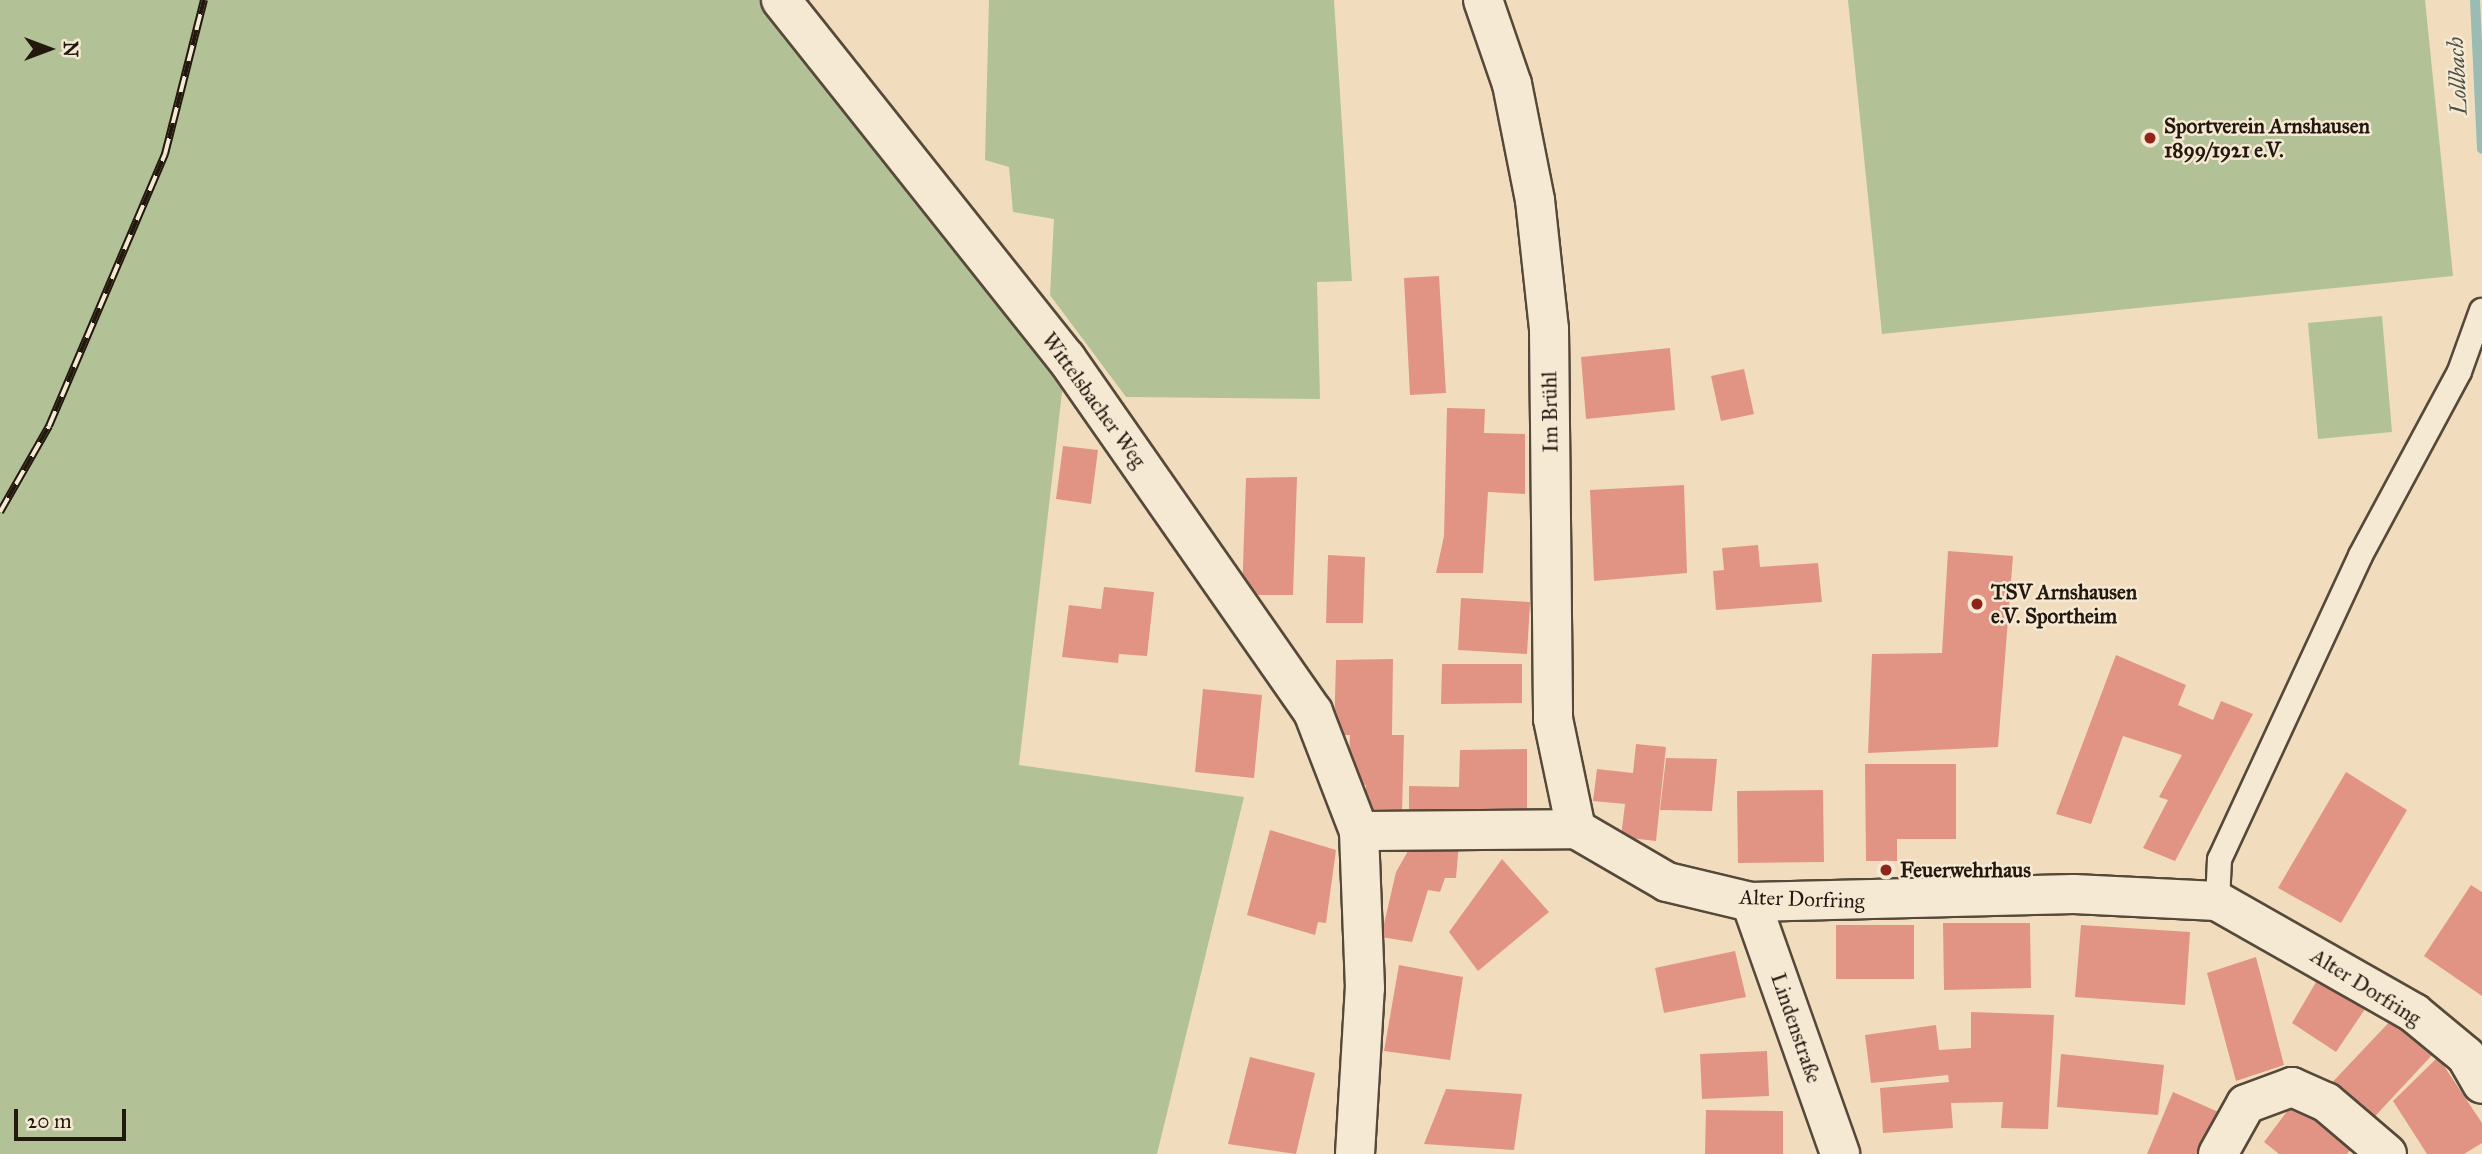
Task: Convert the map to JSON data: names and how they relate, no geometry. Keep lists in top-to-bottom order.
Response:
{
  "streets": {
    "street": [
      "Wittelsbacher Weg",
      "Im Brühl",
      "Alter Dorfring",
      "Lindenstraße"
    ]
  },
  "crossings": [
    ["Im Brühl", "Alter Dorfring"],
    ["Alter Dorfring", "Lindenstraße"]
  ],
  "water": ["Lollbach"],
  "places": ["Sportverein Arnshausen 1899/1921 e.V.", "TSV Arnshausen e.V. Sportheim", "Feuerwehrhaus"],
  "scale_bar": "20 m",
  "north": "right"
}
